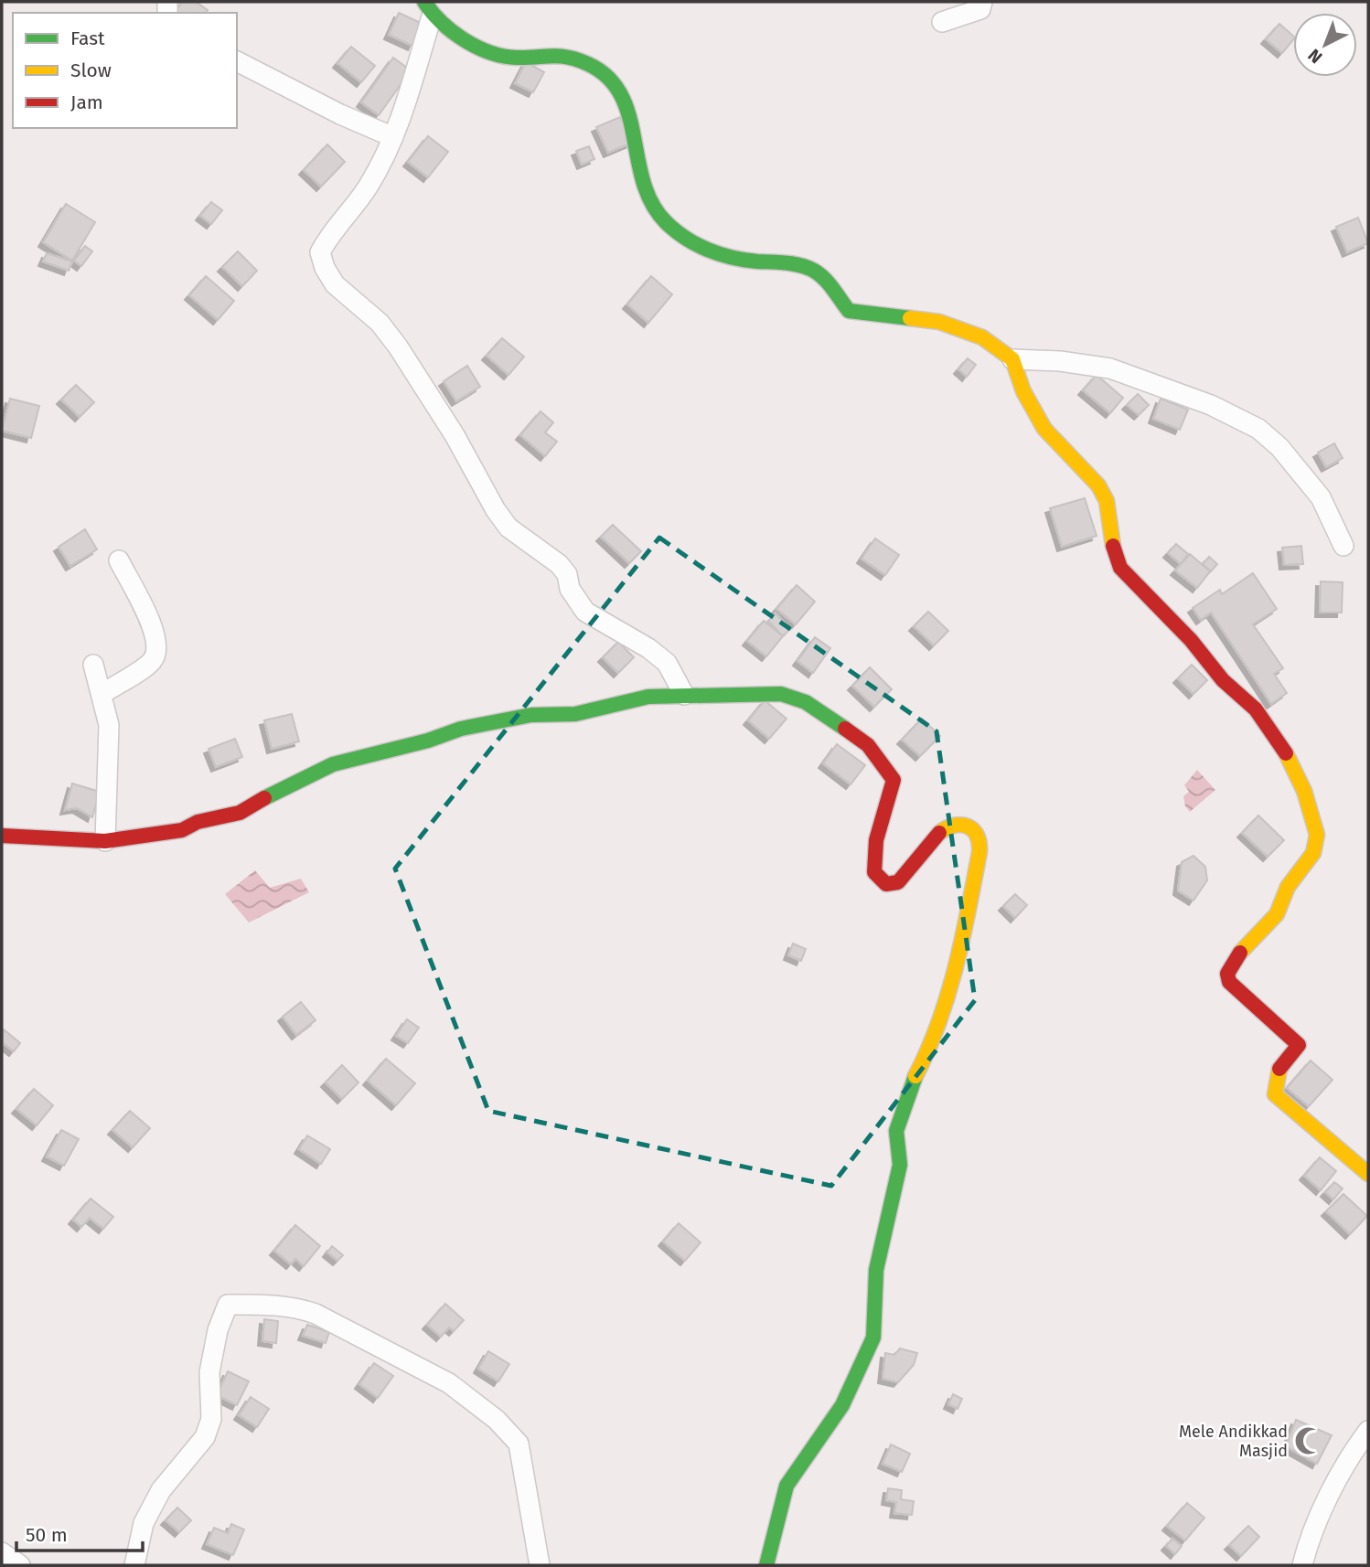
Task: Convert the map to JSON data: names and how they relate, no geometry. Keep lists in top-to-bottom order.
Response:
{
  "places": {
    "mosque": ["Mele Andikkad Masjid"]
  },
  "legend": ["Fast", "Slow", "Jam"],
  "scale_bar": "50 m",
  "north": "bottom left"
}
